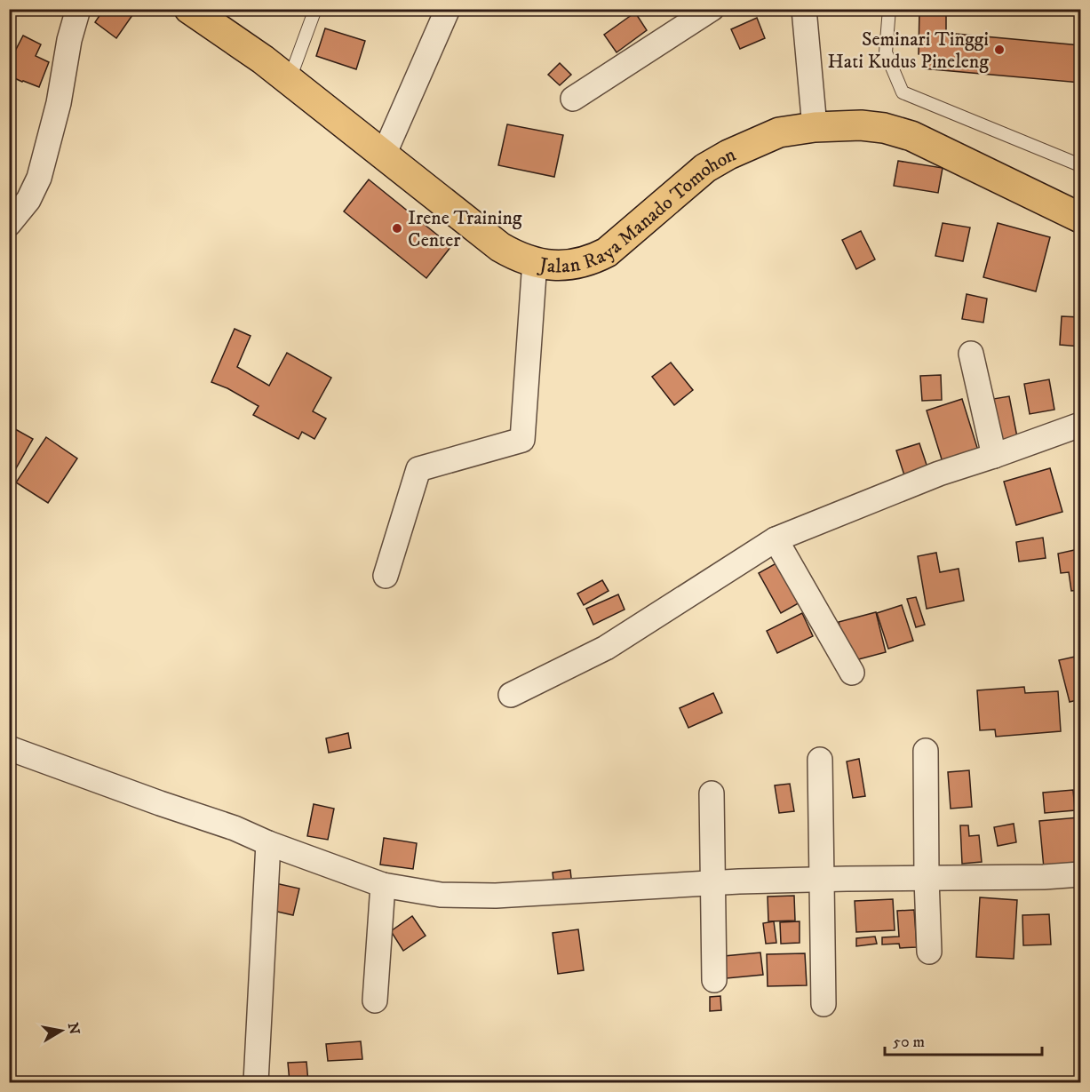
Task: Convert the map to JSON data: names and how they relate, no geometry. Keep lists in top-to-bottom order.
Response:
{
  "streets": {
    "highway": ["Jalan Raya Manado Tomohon"]
  },
  "places": ["Seminari Tinggi Hati Kudus Pineleng", "Irene Training Center"],
  "scale_bar": "50 m",
  "north": "right"
}
